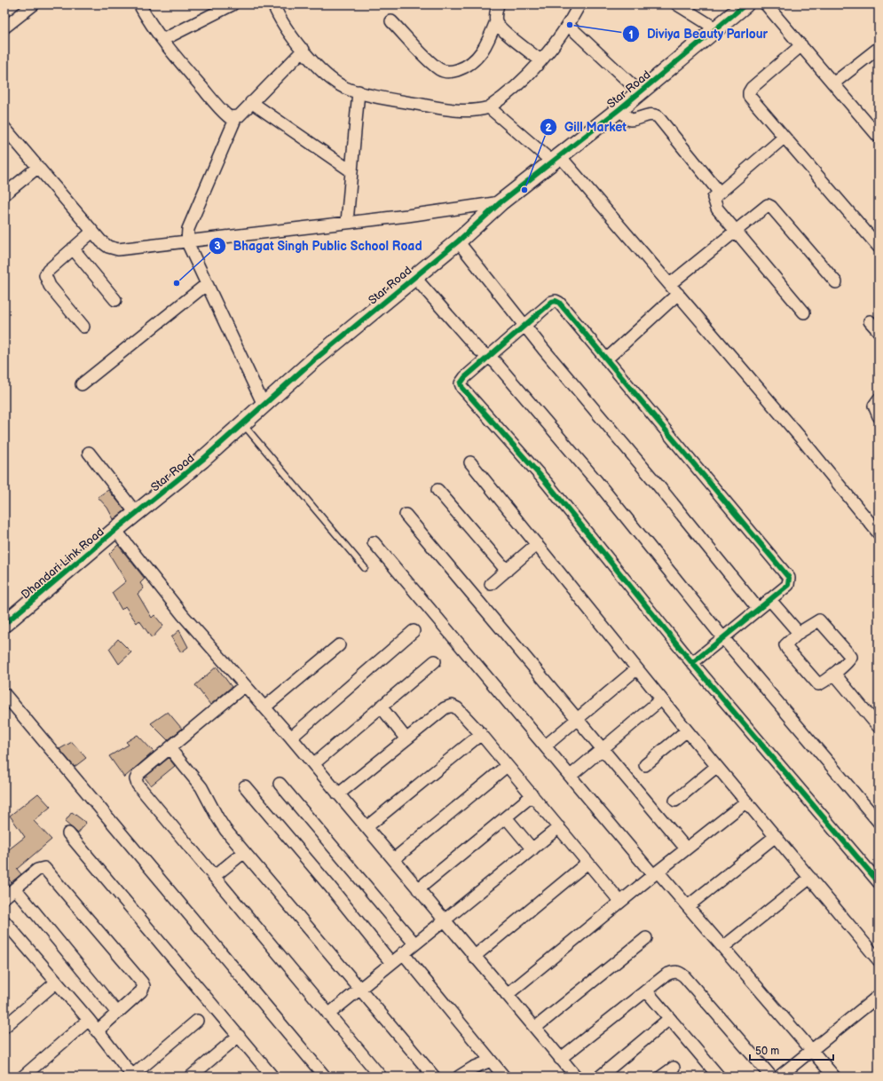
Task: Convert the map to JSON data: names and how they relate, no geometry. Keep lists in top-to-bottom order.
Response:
{
  "streets": {
    "street": ["Star Road", "Dhandari Link Road"]
  },
  "crossings": [
    ["Star Road", "Dhandari Link Road"]
  ],
  "places": ["Diviya Beauty Parlour", "Gill Market", "Bhagat Singh Public School Road"],
  "scale_bar": "50 m"
}
